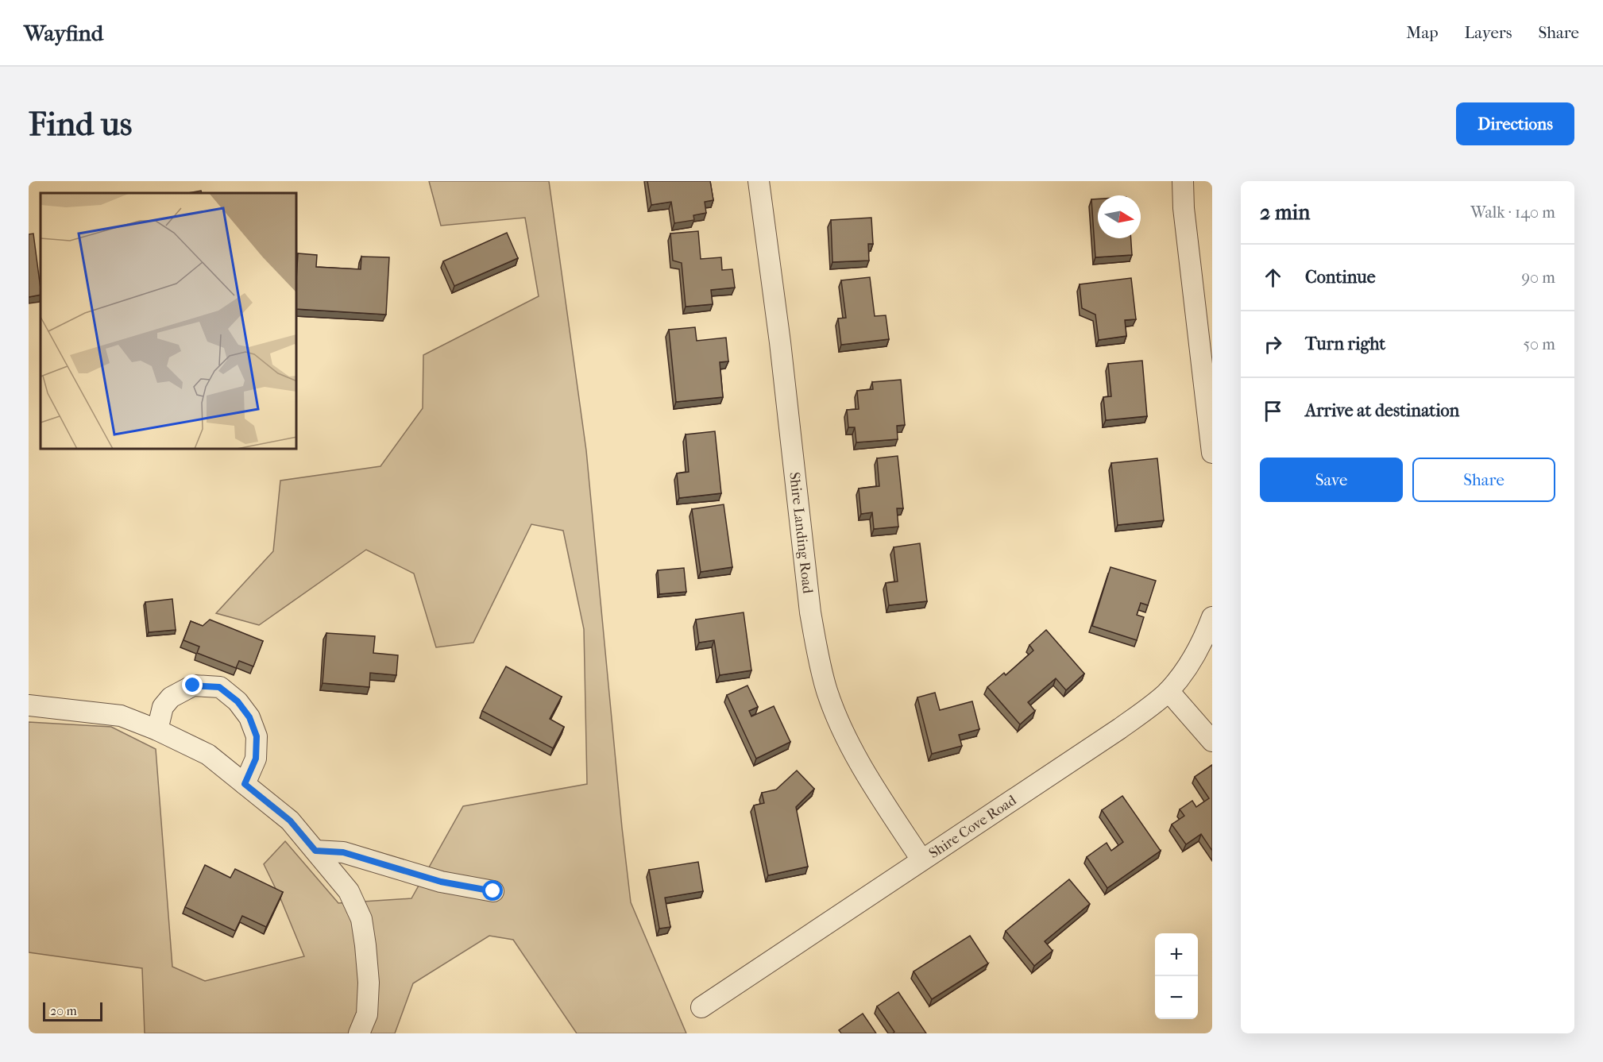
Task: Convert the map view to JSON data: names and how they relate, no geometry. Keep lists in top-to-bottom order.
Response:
{
  "streets": {
    "street": ["Shire Landing Road", "Shire Cove Road"]
  },
  "crossings": [
    ["Shire Landing Road", "Shire Cove Road"]
  ],
  "scale_bar": "20 m",
  "north": "right",
  "page": {
    "header": "Wayfind",
    "nav": ["Map", "Layers", "Share"],
    "buttons": [
      "Directions",
      ["Save", "Share"]
    ],
    "title": "Find us",
    "heading": ["2 min", "Walk · 140 m"],
    "list": [
      ["Continue", "90 m"],
      ["Turn right", "50 m"],
      "Arrive at destination"
    ],
    "map_buttons": ["+", "−"],
    "scale": "20 m"
  }
}
